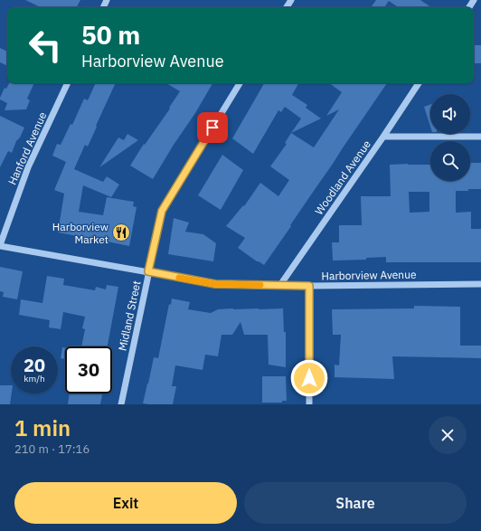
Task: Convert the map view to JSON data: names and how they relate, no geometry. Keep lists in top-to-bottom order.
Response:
{
  "streets": {
    "street": [
      "Hanford Avenue",
      "Woodland Avenue",
      "Harborview Avenue",
      "Midland Street"
    ]
  },
  "crossings": [
    ["Hanford Avenue", "Harborview Avenue"],
    ["Woodland Avenue", "Harborview Avenue"],
    ["Harborview Avenue", "Midland Street"]
  ],
  "places": {
    "restaurant": ["Harborview Market"]
  },
  "page": {
    "turn": ["50 m", "Harborview Avenue"],
    "speed": "20 km/h",
    "limit": "30",
    "heading": ["1 min", "210 m · 17:16"],
    "buttons": ["Exit", "Share"]
  }
}
